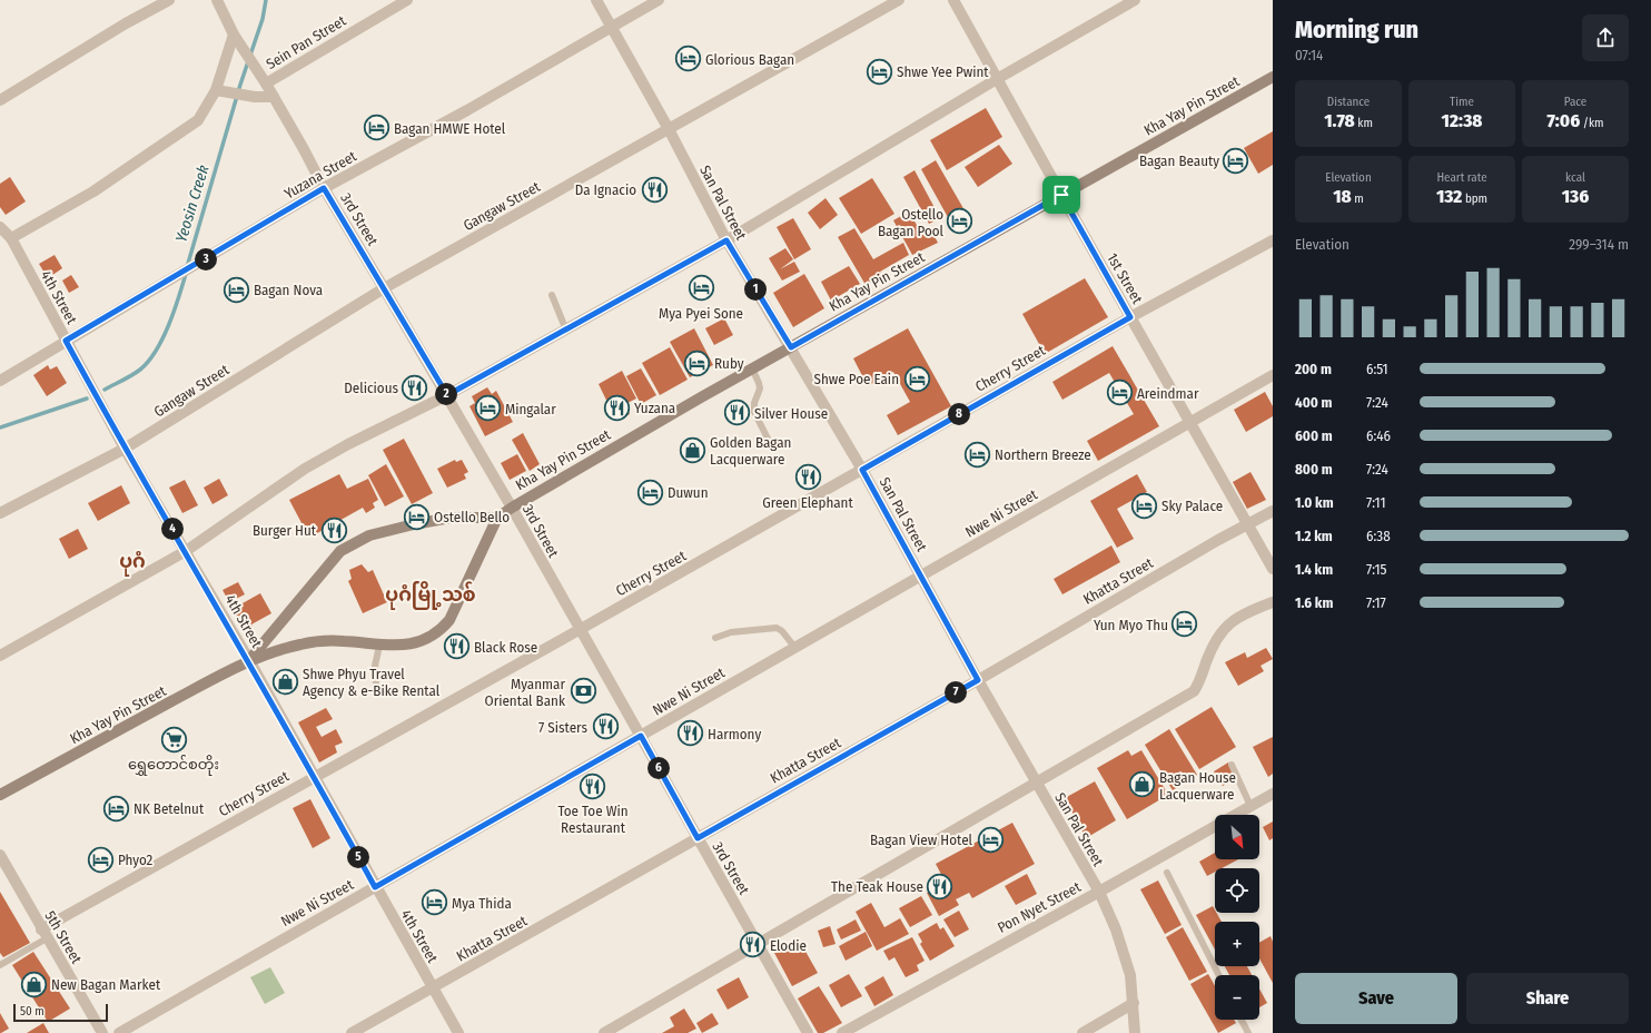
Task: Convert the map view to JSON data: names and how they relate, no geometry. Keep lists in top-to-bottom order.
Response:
{
  "streets": {
    "street": [
      "Sein Pan Street",
      "Kha Yay Pin Street",
      "Yuzana Street",
      "San Pal Street",
      "Gangaw Street",
      "3rd Street",
      "1st Street",
      "4th Street",
      "Cherry Street",
      "Nwe Ni Street",
      "Khatta Street",
      "Pon Nyet Street",
      "5th Street"
    ]
  },
  "crossings": [
    ["Sein Pan Street", "3rd Street"],
    ["Kha Yay Pin Street", "San Pal Street"],
    ["Kha Yay Pin Street", "3rd Street"],
    ["Kha Yay Pin Street", "1st Street"],
    ["Kha Yay Pin Street", "4th Street"],
    ["Yuzana Street", "San Pal Street"],
    ["Yuzana Street", "3rd Street"],
    ["Yuzana Street", "4th Street"],
    ["San Pal Street", "Gangaw Street"],
    ["San Pal Street", "Cherry Street"],
    ["San Pal Street", "Nwe Ni Street"],
    ["San Pal Street", "Khatta Street"],
    ["San Pal Street", "Pon Nyet Street"],
    ["Gangaw Street", "3rd Street"],
    ["Gangaw Street", "4th Street"],
    ["3rd Street", "Cherry Street"],
    ["3rd Street", "Nwe Ni Street"],
    ["3rd Street", "Khatta Street"],
    ["1st Street", "Cherry Street"],
    ["1st Street", "Nwe Ni Street"],
    ["1st Street", "Khatta Street"],
    ["4th Street", "Cherry Street"],
    ["4th Street", "Nwe Ni Street"],
    ["4th Street", "Khatta Street"],
    ["Cherry Street", "5th Street"]
  ],
  "districts": ["ပုဂံ", "ပုဂံမြို့သစ်"],
  "water": ["Yeosin Creek"],
  "places": {
    "hotel": [
      "Glorious Bagan",
      "Shwe Yee Pwint",
      "Bagan HMWE Hotel",
      "Bagan Beauty",
      "Ostello Bagan Pool",
      "Mya Pyei Sone",
      "Bagan Nova",
      "Ruby",
      "Shwe Poe Eain",
      "Areindmar",
      "Mingalar",
      "Northern Breeze",
      "Duwun",
      "Sky Palace",
      "Ostello Bello",
      "Yun Myo Thu",
      "NK Betelnut",
      "Bagan View Hotel",
      "Phyo2",
      "Mya Thida"
    ],
    "restaurant": [
      "Da Ignacio",
      "Delicious",
      "Yuzana",
      "Silver House",
      "Green Elephant",
      "Burger Hut",
      "Black Rose",
      "7 Sisters",
      "Harmony",
      "Toe Toe Win Restaurant",
      "The Teak House",
      "Elodie"
    ],
    "shop": [
      "Golden Bagan Lacquerware",
      "Shwe Phyu Travel Agency & e-Bike Rental",
      "Bagan House Lacquerware",
      "New Bagan Market"
    ],
    "bank": ["Myanmar Oriental Bank"],
    "supermarket": ["ရွှေတောင်စတိုး"]
  },
  "scale_bar": "50 m",
  "north": "bottom right",
  "page": {
    "heading": ["Morning run", "07:14"],
    "stats": [
      ["Distance", "1.78 km"],
      ["Time", "12:38"],
      ["Pace", "7:06 /km"],
      ["Elevation", "18 m"],
      ["Heart rate", "132 bpm"],
      ["kcal", "136"]
    ],
    "chart": ["Elevation", "299–314 m"],
    "pins": [
      "3",
      "1",
      "2",
      "8",
      "4",
      "7",
      "6",
      "5"
    ],
    "list": [
      {
        "name": "200 m",
        "note": "6:51"
      },
      {
        "name": "400 m",
        "note": "7:24"
      },
      {
        "name": "600 m",
        "note": "6:46"
      },
      {
        "name": "800 m",
        "note": "7:24"
      },
      {
        "name": "1.0 km",
        "note": "7:11"
      },
      {
        "name": "1.2 km",
        "note": "6:38"
      },
      {
        "name": "1.4 km",
        "note": "7:15"
      },
      {
        "name": "1.6 km",
        "note": "7:17"
      }
    ],
    "map_buttons": ["+", "−"],
    "buttons": ["Save", "Share"],
    "scale": "50 m"
  }
}
